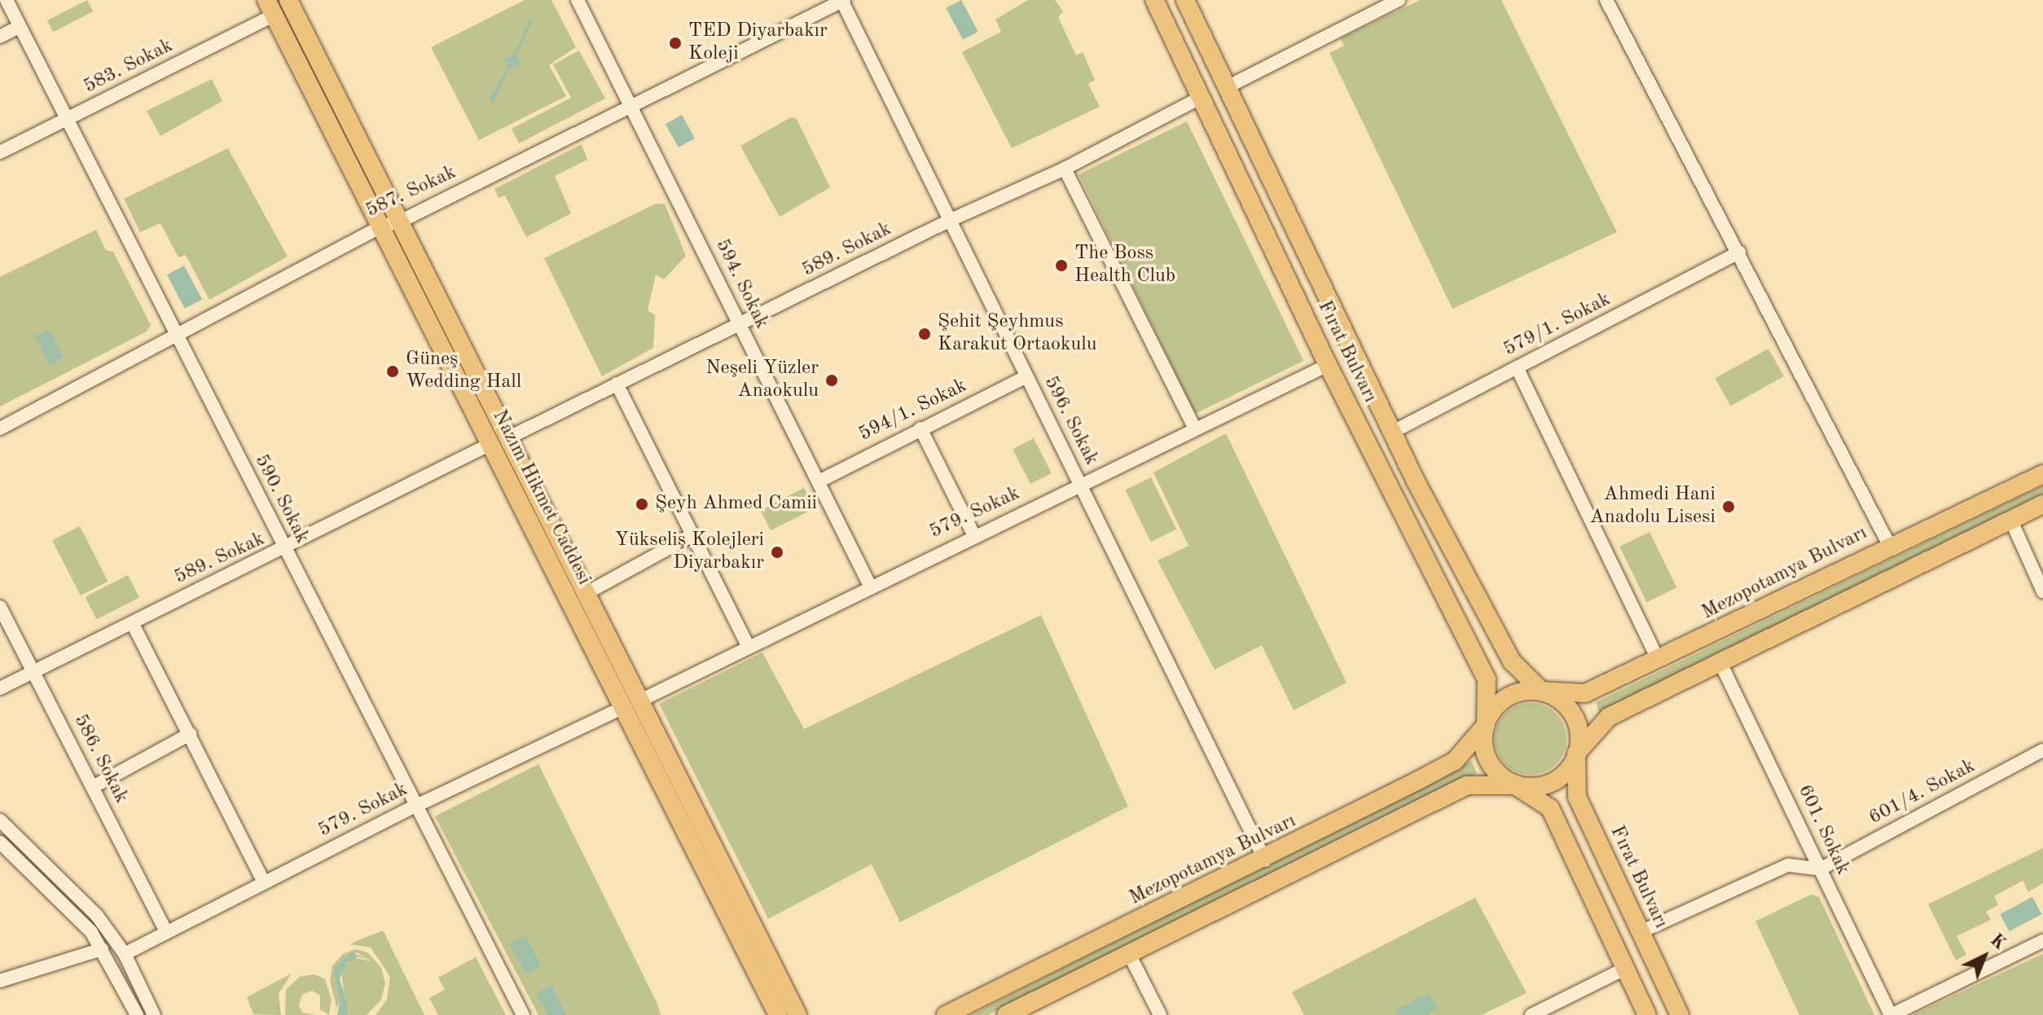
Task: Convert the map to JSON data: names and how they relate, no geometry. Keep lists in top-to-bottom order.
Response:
{
  "streets": {
    "main road": ["Fırat Bulvarı", "Nazım Hikmet Caddesi", "Mezopotamya Bulvarı"],
    "street": [
      "583. Sokak",
      "587. Sokak",
      "589. Sokak",
      "594. Sokak",
      "579/1. Sokak",
      "594/1. Sokak",
      "596. Sokak",
      "590. Sokak",
      "579. Sokak",
      "586. Sokak",
      "601/4. Sokak",
      "601. Sokak"
    ]
  },
  "crossings": [
    ["583. Sokak", "Nazım Hikmet Caddesi"],
    ["583. Sokak", "590. Sokak"],
    ["587. Sokak", "594. Sokak"],
    ["587. Sokak", "596. Sokak"],
    ["587. Sokak", "Nazım Hikmet Caddesi"],
    ["587. Sokak", "590. Sokak"],
    ["589. Sokak", "594. Sokak"],
    ["589. Sokak", "Fırat Bulvarı"],
    ["589. Sokak", "596. Sokak"],
    ["589. Sokak", "Nazım Hikmet Caddesi"],
    ["589. Sokak", "590. Sokak"],
    ["589. Sokak", "586. Sokak"],
    ["594. Sokak", "594/1. Sokak"],
    ["594. Sokak", "579. Sokak"],
    ["579/1. Sokak", "Fırat Bulvarı"],
    ["Fırat Bulvarı", "579. Sokak"],
    ["Fırat Bulvarı", "Mezopotamya Bulvarı"],
    ["594/1. Sokak", "596. Sokak"],
    ["596. Sokak", "579. Sokak"],
    ["596. Sokak", "Mezopotamya Bulvarı"],
    ["Nazım Hikmet Caddesi", "579. Sokak"],
    ["590. Sokak", "579. Sokak"],
    ["579. Sokak", "586. Sokak"],
    ["601/4. Sokak", "601. Sokak"]
  ],
  "places": [
    "TED Diyarbakır Koleji",
    "The Boss Health Club",
    "Şehit Şeyhmus Karakut Ortaokulu",
    "Güneş Wedding Hall",
    "Neşeli Yüzler Anaokulu",
    "Şeyh Ahmed Camii",
    "Ahmedi Hani Anadolu Lisesi",
    "Yükseliş Kolejleri Diyarbakır"
  ],
  "north": "top right"
}
